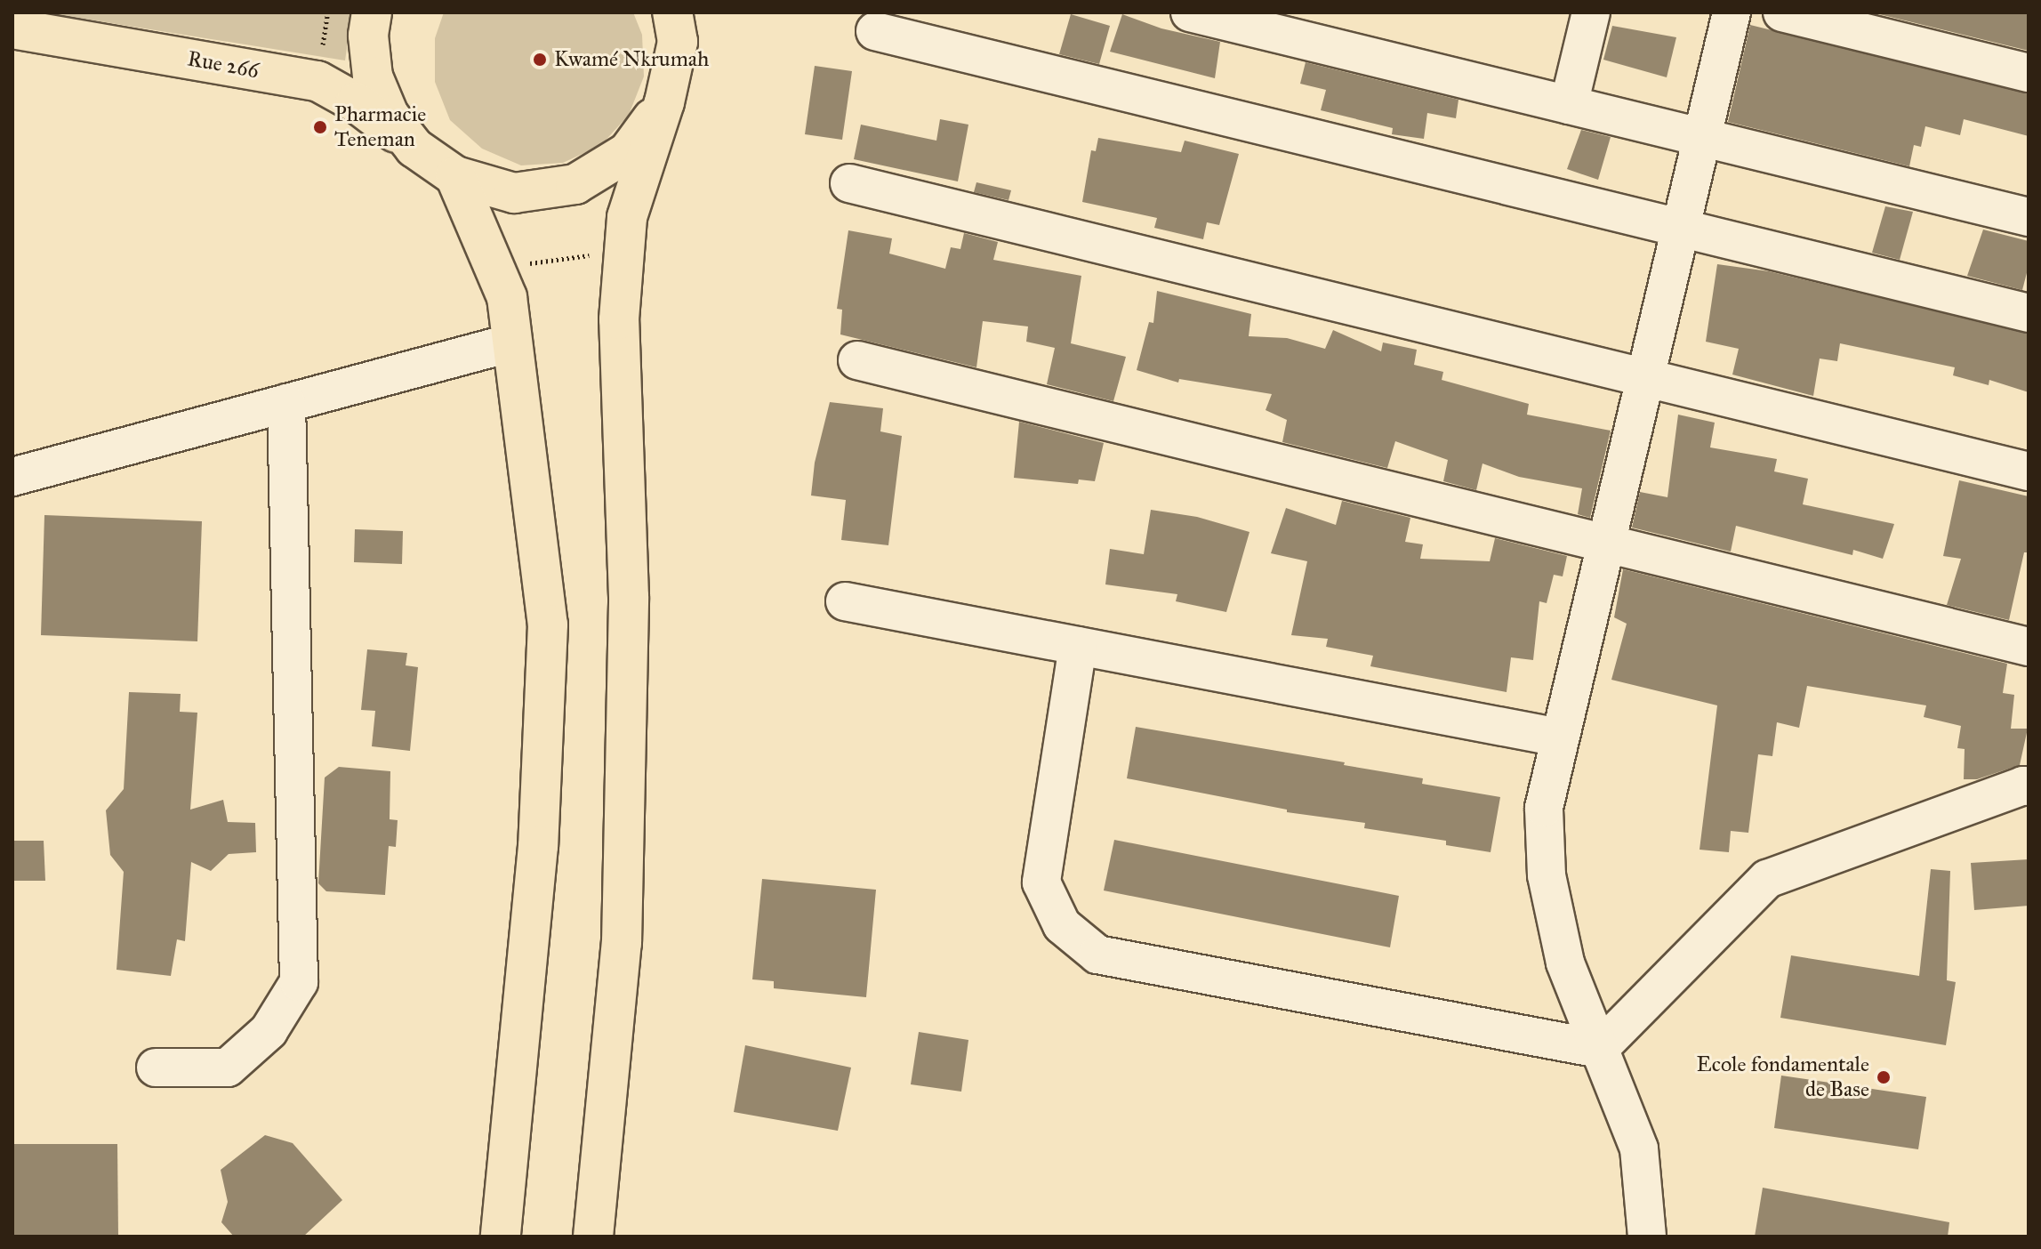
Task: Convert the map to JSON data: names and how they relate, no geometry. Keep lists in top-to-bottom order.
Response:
{
  "streets": {
    "main road": ["Rue 266"]
  },
  "places": ["Kwamé Nkrumah", "Pharmacie Teneman", "Ecole fondamentale de Base"]
}
